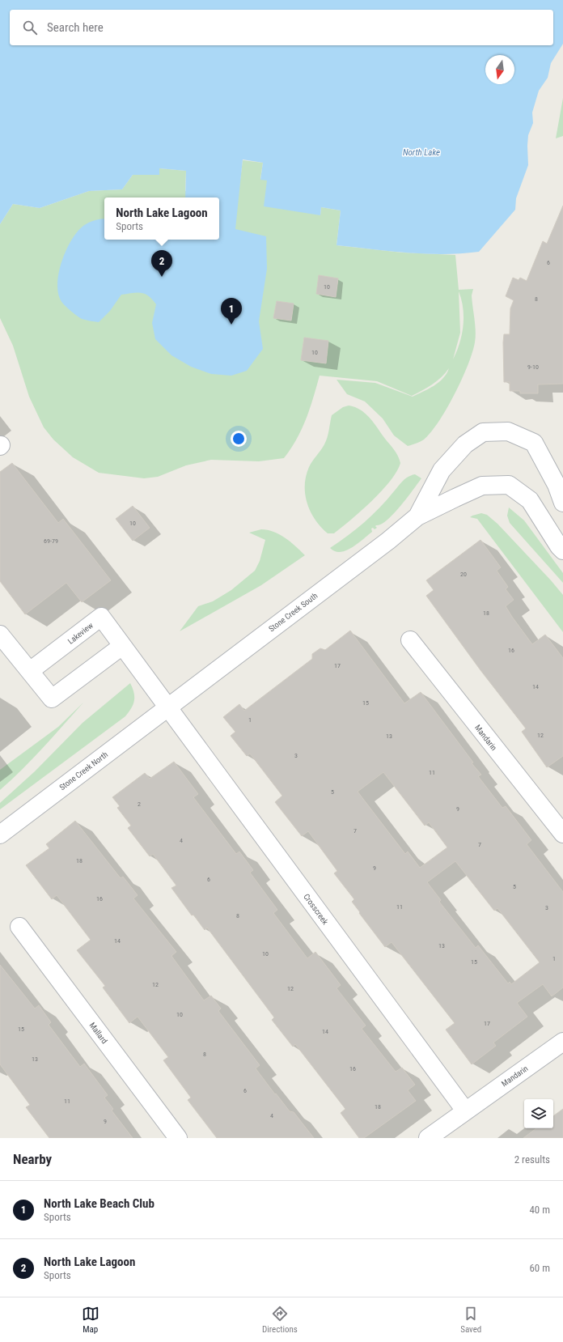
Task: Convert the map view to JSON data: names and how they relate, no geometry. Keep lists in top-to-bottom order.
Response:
{
  "streets": {
    "street": [
      "Stone Creek South",
      "Lakeview",
      "Mandarin",
      "Stone Creek North",
      "Crosscreek",
      "Mallard"
    ]
  },
  "crossings": [
    ["Stone Creek South", "Lakeview"],
    ["Stone Creek South", "Stone Creek North"],
    ["Stone Creek South", "Crosscreek"],
    ["Lakeview", "Stone Creek North"],
    ["Lakeview", "Crosscreek"],
    ["Mandarin", "Crosscreek"],
    ["Stone Creek North", "Crosscreek"]
  ],
  "water": ["North Lake"],
  "house_numbers": [
    "6",
    "10",
    "8",
    "10",
    "9-10",
    "10",
    "69-79",
    "20",
    "18",
    "16",
    "17",
    "14",
    "15",
    "1",
    "12",
    "13",
    "3",
    "11",
    "5",
    "2",
    "9",
    "7",
    "4",
    "7",
    "18",
    "9",
    "6",
    "5",
    "16",
    "11",
    "3",
    "8",
    "14",
    "13",
    "10",
    "1",
    "15",
    "12",
    "12",
    "10",
    "17",
    "15",
    "14",
    "8",
    "13",
    "16",
    "6",
    "11",
    "18",
    "4",
    "9"
  ],
  "north": "bottom",
  "page": {
    "search": "Search here",
    "popup": ["North Lake Lagoon", "Sports"],
    "pins": ["2", "1"],
    "heading": ["Nearby", "2 results"],
    "list": [
      {
        "mark": "1",
        "name": "North Lake Beach Club",
        "note": "Sports",
        "value": "40 m"
      },
      {
        "mark": "2",
        "name": "North Lake Lagoon",
        "note": "Sports",
        "value": "60 m"
      }
    ],
    "nav": ["Map", "Directions", "Saved"]
  }
}
